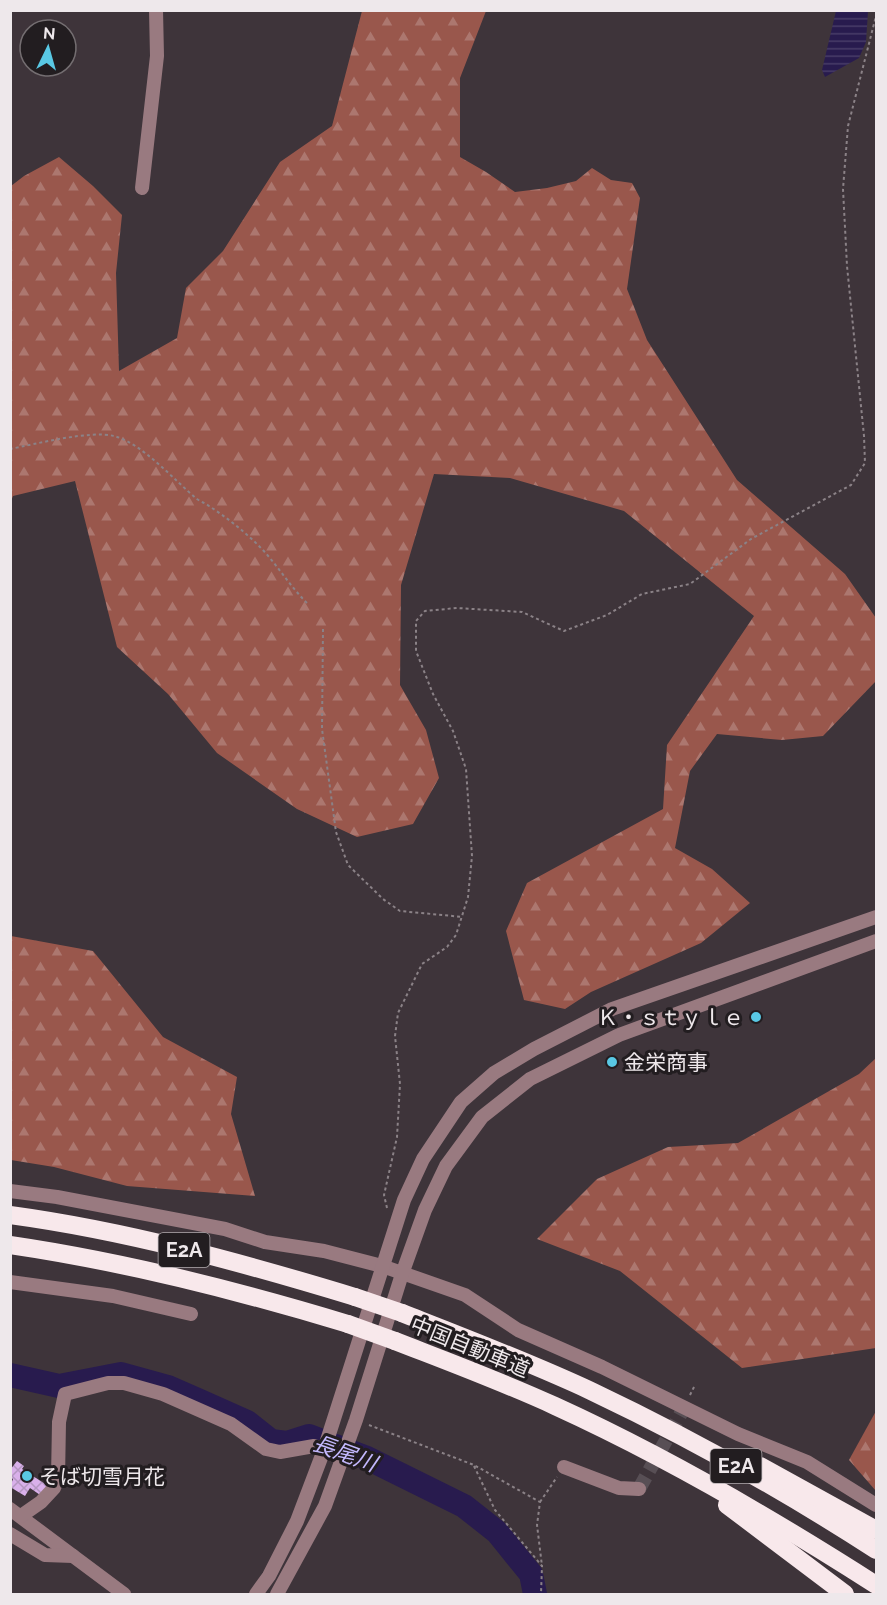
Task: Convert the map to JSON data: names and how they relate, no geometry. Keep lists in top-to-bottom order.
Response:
{
  "streets": {
    "highway": ["E2A", "中国自動車道"]
  },
  "water": ["長尾川"],
  "places": ["Ｋ・ｓｔｙｌｅ", "金栄商事", "そば切雪月花"],
  "north": "top"
}
